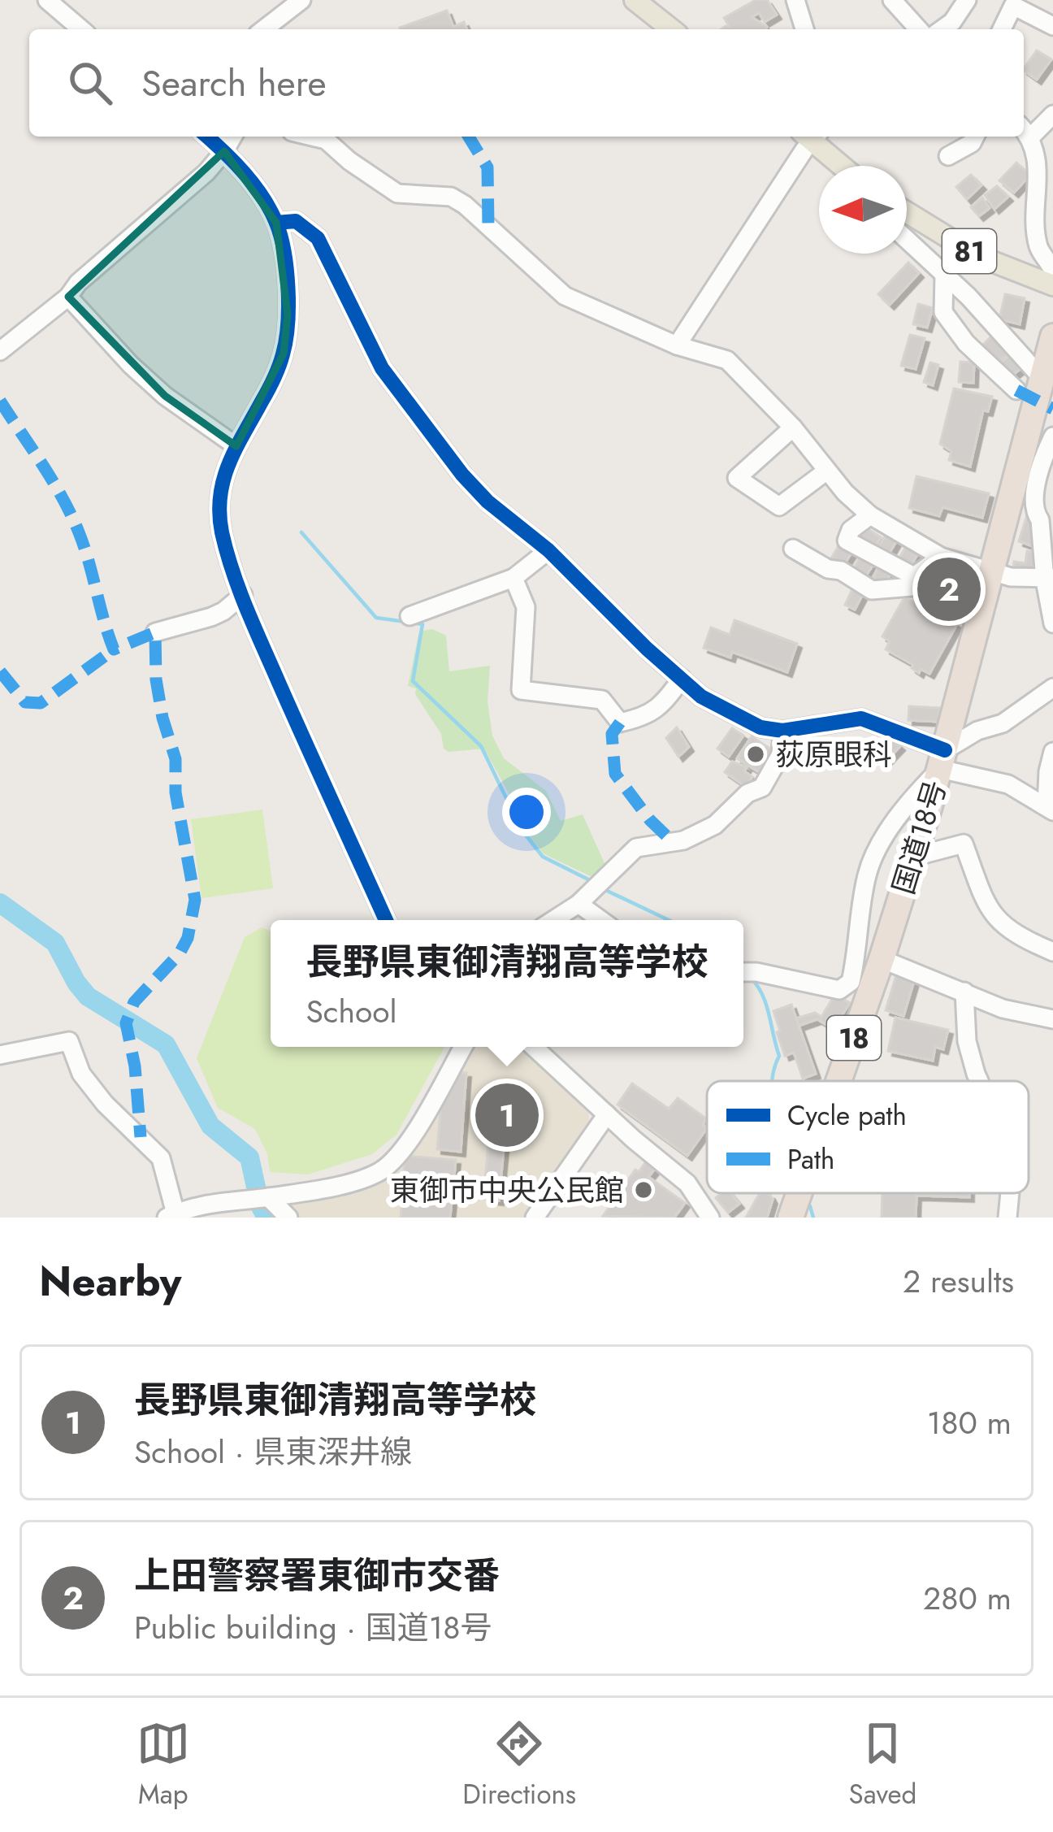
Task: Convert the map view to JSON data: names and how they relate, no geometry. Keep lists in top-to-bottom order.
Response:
{
  "streets": {
    "highway": ["国道18号", "18"],
    "main road": ["81"]
  },
  "places": ["荻原眼科", "東御市中央公民館"],
  "legend": ["Cycle path", "Path"],
  "north": "left",
  "page": {
    "search": "Search here",
    "pins": ["2", "1"],
    "popup": ["長野県東御清翔高等学校", "School"],
    "heading": ["Nearby", "2 results"],
    "list": [
      {
        "mark": "1",
        "name": "長野県東御清翔高等学校",
        "note": "School · 県東深井線",
        "value": "180 m"
      },
      {
        "mark": "2",
        "name": "上田警察署東御市交番",
        "note": "Public building · 国道18号",
        "value": "280 m"
      }
    ],
    "nav": ["Map", "Directions", "Saved"]
  }
}
